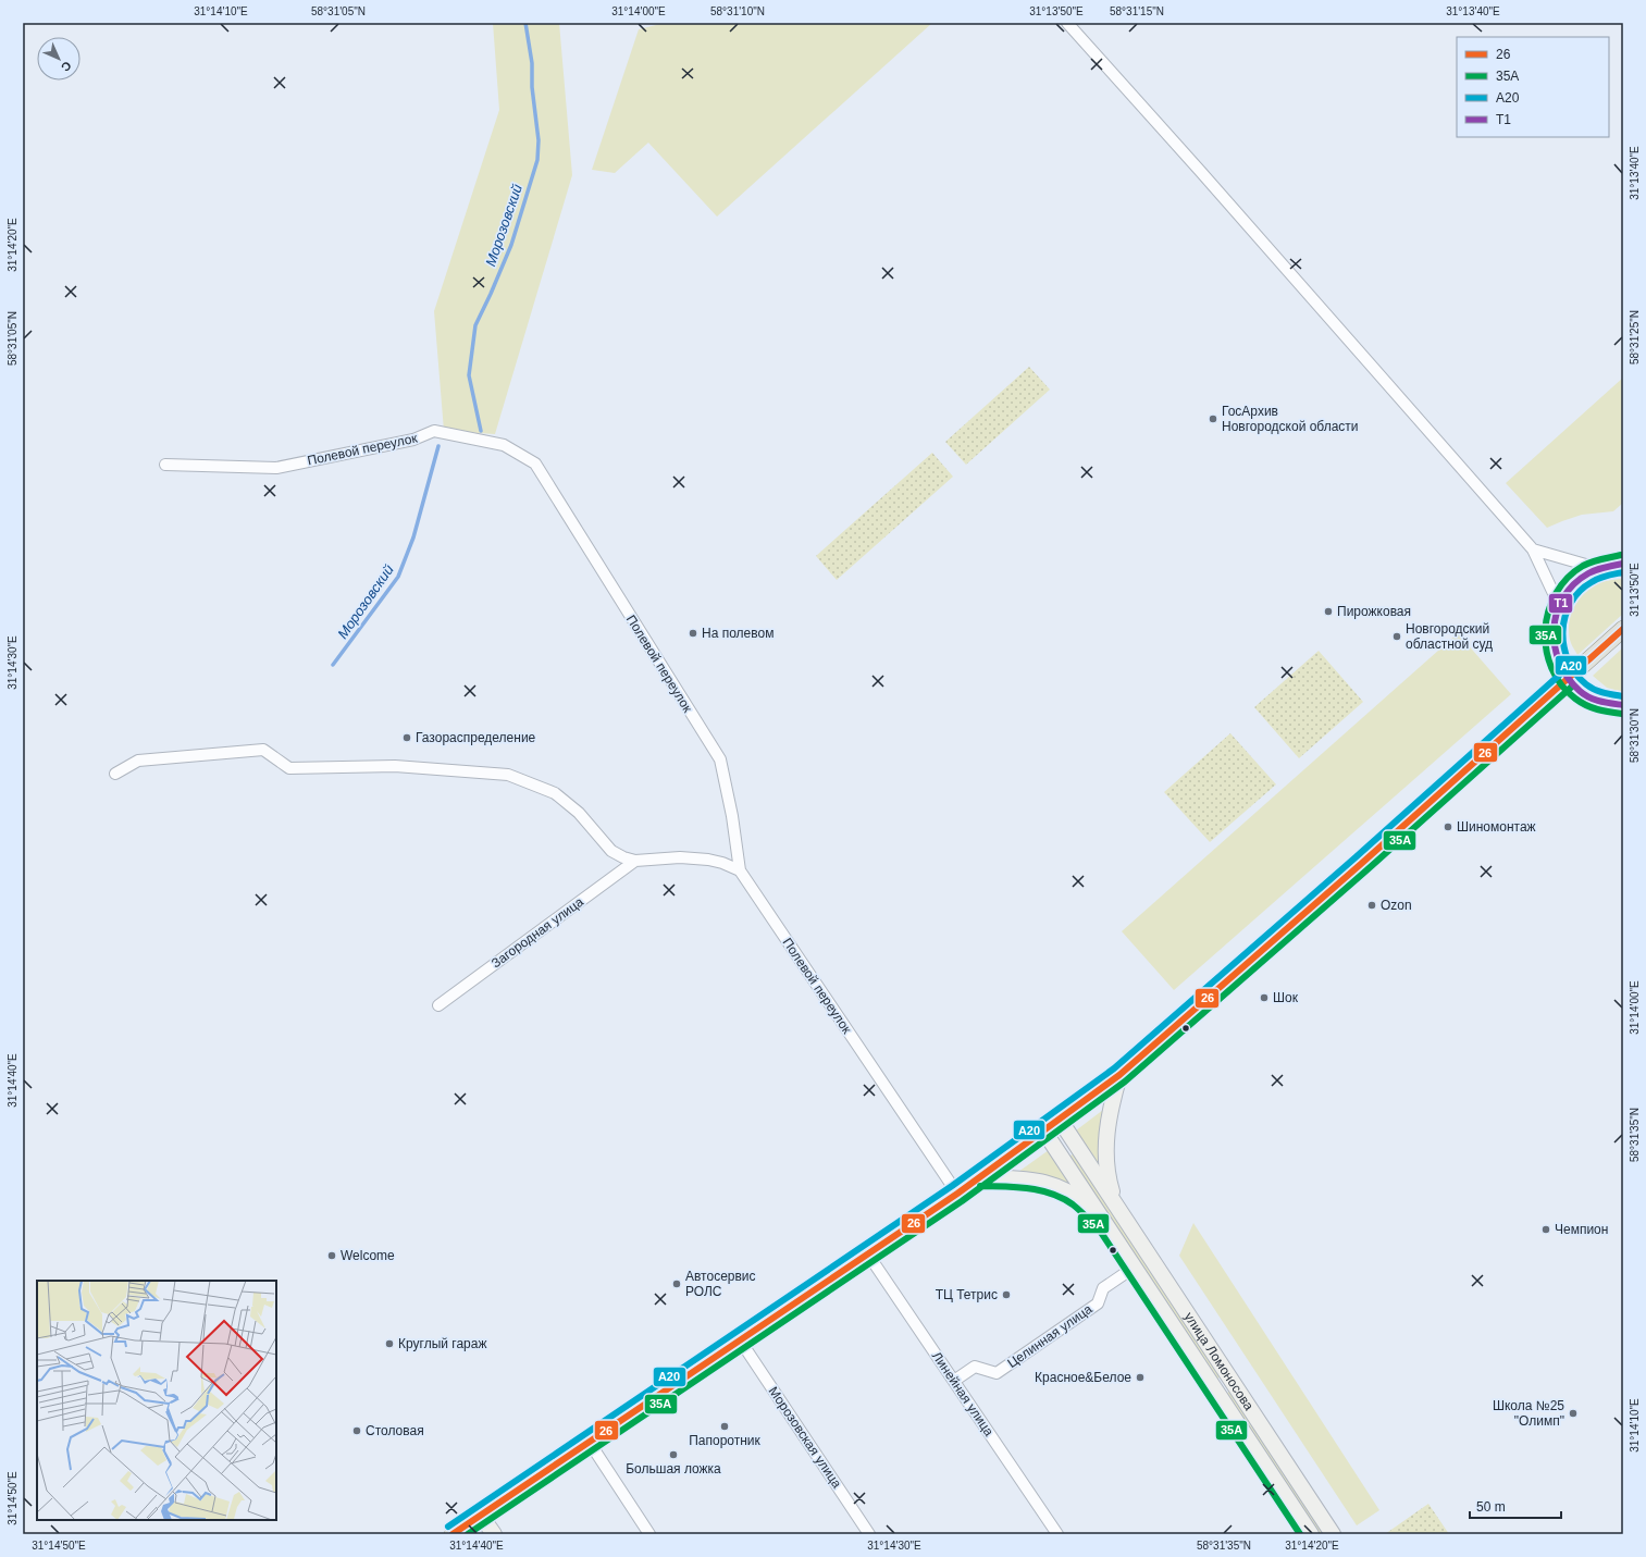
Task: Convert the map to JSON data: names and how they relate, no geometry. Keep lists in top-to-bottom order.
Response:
{
  "streets": {
    "main road": ["улица Ломоносова"],
    "street": [
      "Полевой переулок",
      "Загородная улица",
      "Целинная улица",
      "Линейная улица",
      "Морозовская улица"
    ]
  },
  "crossings": [
    ["Целинная улица", "улица Ломоносова"],
    ["Целинная улица", "Линейная улица"]
  ],
  "water": ["Морозовский"],
  "places": [
    "ГосАрхив Новгородской области",
    "Пирожковая",
    "На полевом",
    "Новгородский областной суд",
    "Газораспределение",
    "Шиномонтаж",
    "Ozon",
    "Шок",
    "Чемпион",
    "Welcome",
    "Автосервис РОЛС",
    "ТЦ Тетрис",
    "Круглый гараж",
    "Красное&Белое",
    "Школа №25 \"Олимп\"",
    "Папоротник",
    "Столовая",
    "Большая ложка"
  ],
  "lines": [
    "transit line 35А",
    "transit line Т1",
    "transit line А20",
    "transit line 26"
  ],
  "legend": [
    "26",
    "35А",
    "А20",
    "Т1"
  ],
  "scale_bar": "50 m",
  "north": "bottom right",
  "coordinates": [
    "31°14'10\"E",
    "58°31'05\"N",
    "31°14'00\"E",
    "58°31'10\"N",
    "31°13'50\"E",
    "58°31'15\"N",
    "31°13'40\"E",
    "31°14'20\"E",
    "58°31'25\"N",
    "31°14'30\"E",
    "58°31'30\"N",
    "31°14'40\"E",
    "58°31'35\"N",
    "31°14'50\"E"
  ]
}
